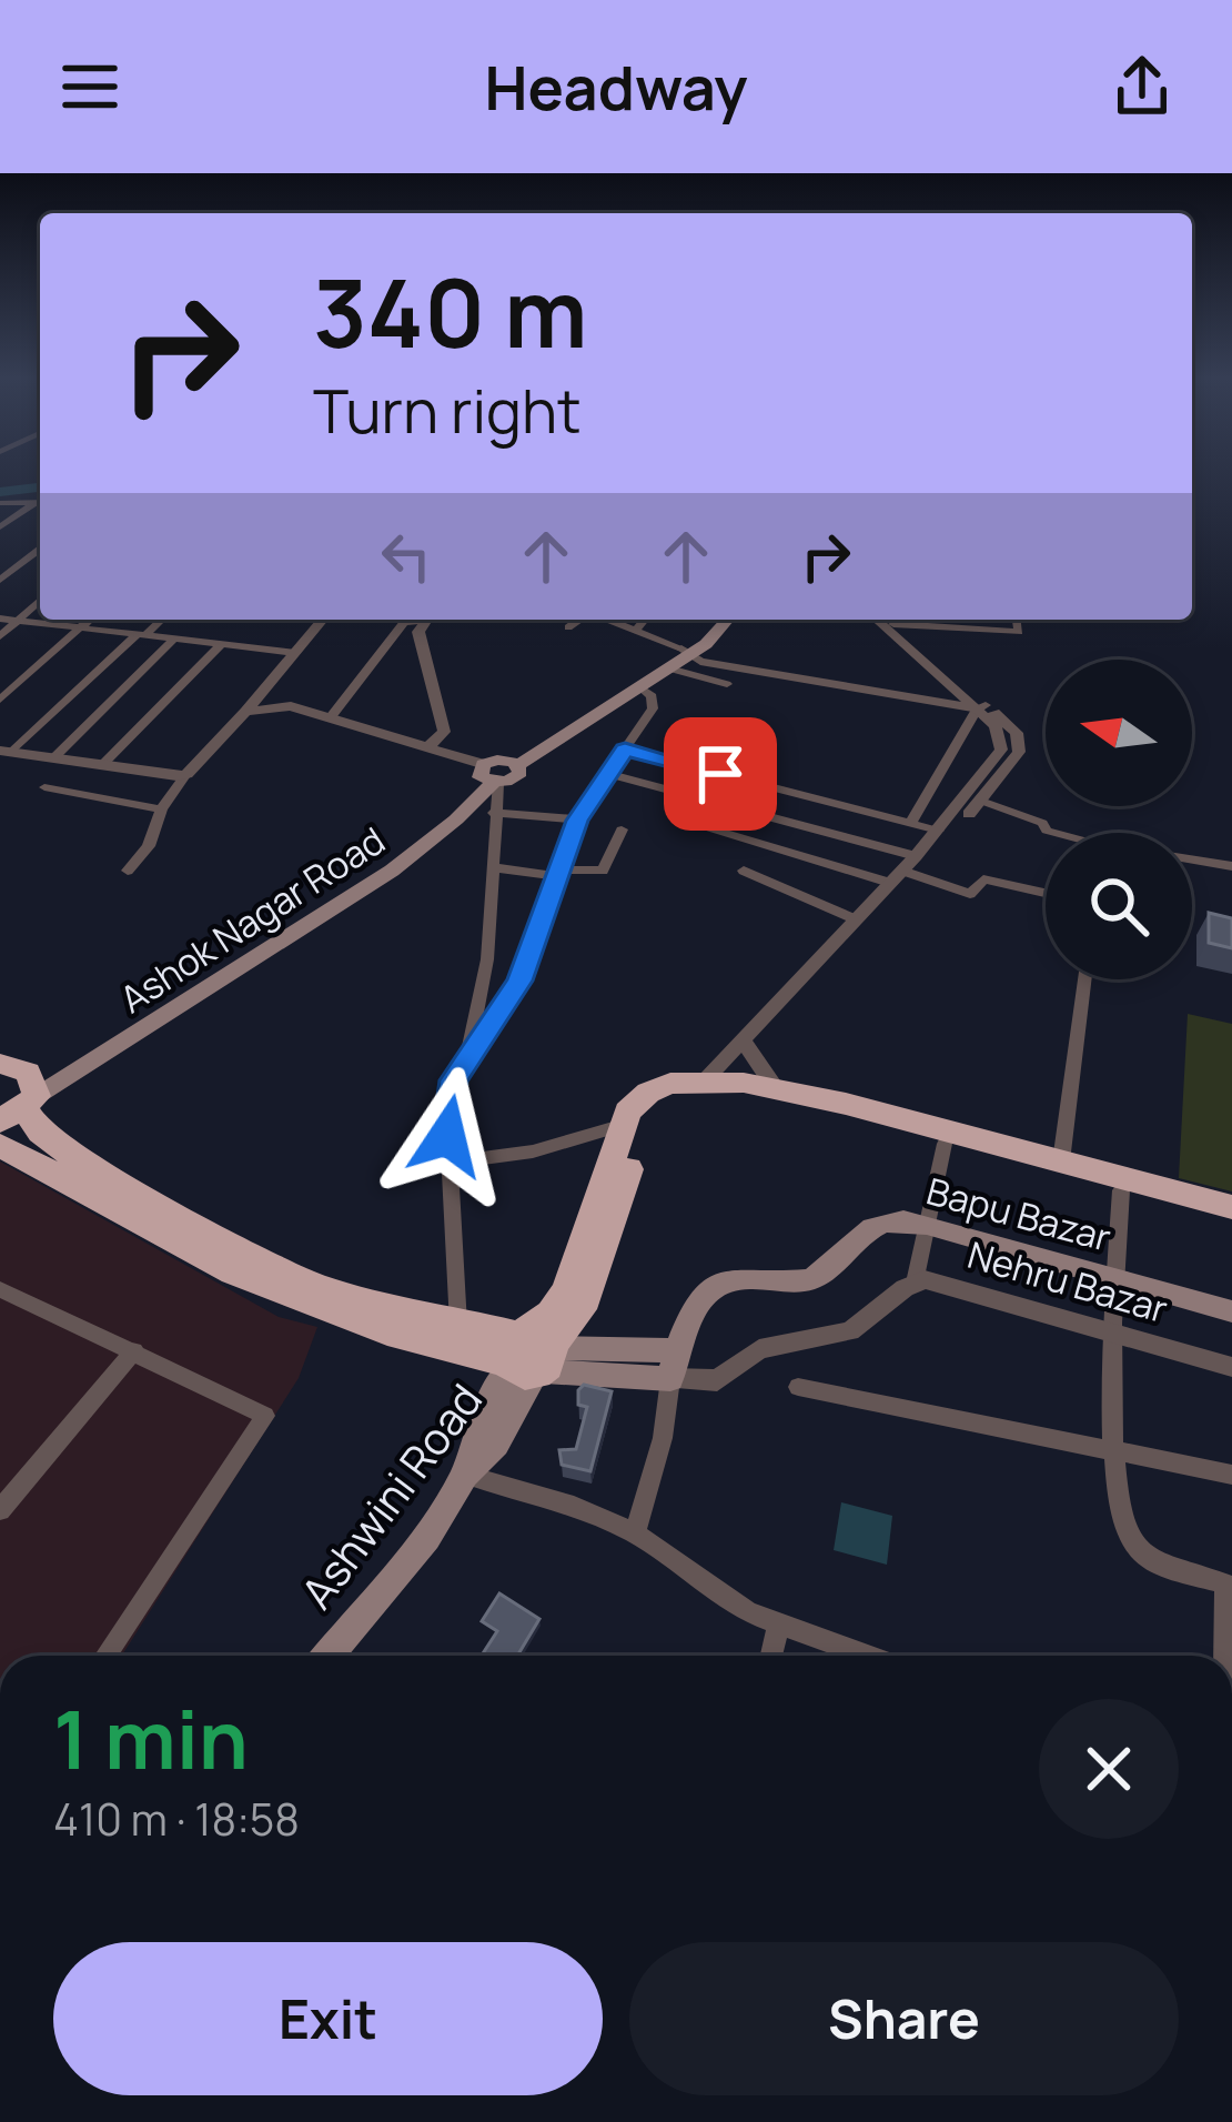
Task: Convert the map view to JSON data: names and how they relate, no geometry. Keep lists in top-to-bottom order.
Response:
{
  "streets": {
    "main road": ["Ashok Nagar Road", "Bapu Bazar", "Ashwini Road"],
    "street": ["Nehru Bazar"]
  },
  "crossings": [
    ["Bapu Bazar", "Nehru Bazar"]
  ],
  "north": "left",
  "page": {
    "header": "Headway",
    "turn": ["340 m", "Turn right"],
    "heading": ["1 min", "410 m · 18:58"],
    "buttons": ["Exit", "Share"]
  }
}
